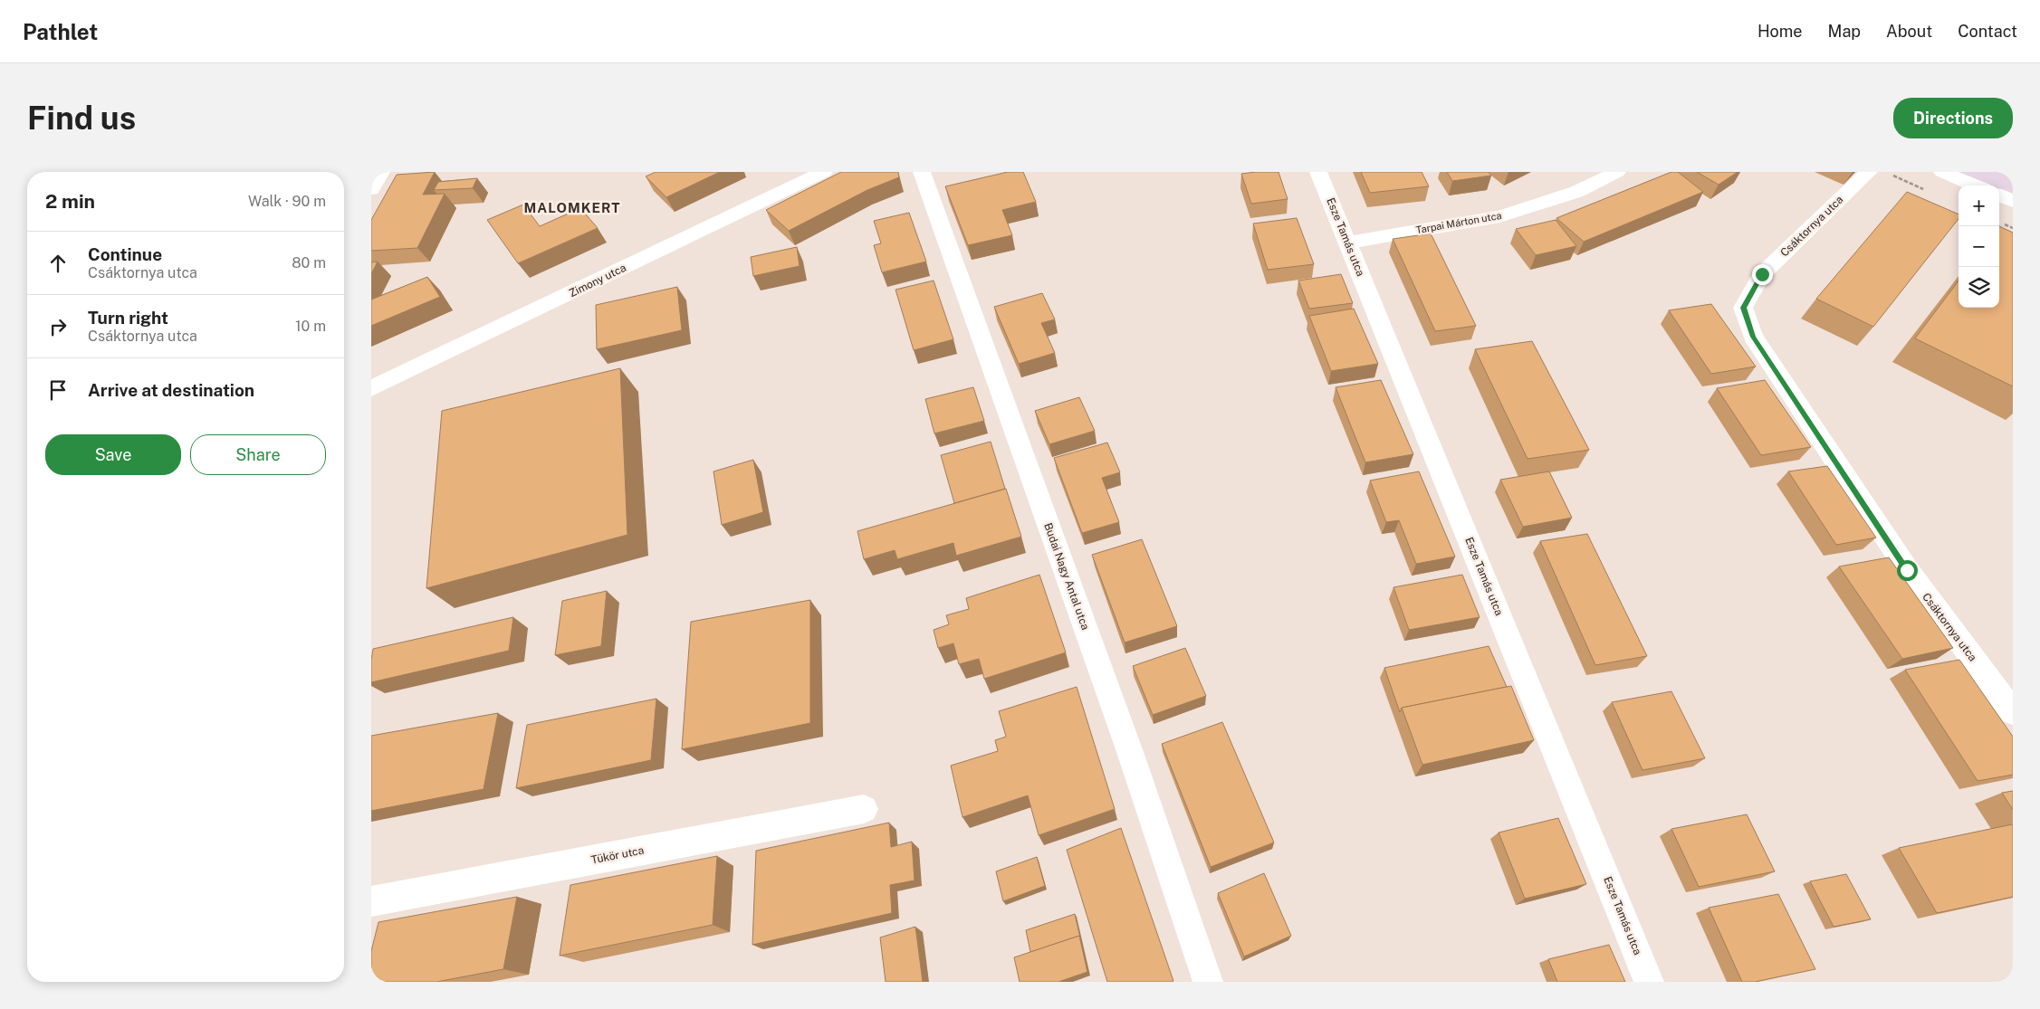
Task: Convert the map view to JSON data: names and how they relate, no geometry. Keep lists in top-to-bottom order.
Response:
{
  "streets": {
    "street": [
      "Tarpai Márton utca",
      "Csáktornya utca",
      "Esze Tamás utca",
      "Zimony utca",
      "Budai Nagy Antal utca",
      "Tükör utca"
    ]
  },
  "crossings": [
    ["Tarpai Márton utca", "Esze Tamás utca"]
  ],
  "districts": ["MALOMKERT"],
  "page": {
    "header": "Pathlet",
    "nav": [
      "Home",
      "Map",
      "About",
      "Contact"
    ],
    "buttons": [
      "Directions",
      ["Save", "Share"]
    ],
    "title": "Find us",
    "heading": ["2 min", "Walk · 90 m"],
    "map_buttons": ["+", "−"],
    "list": [
      ["Continue", "Csáktornya utca", "80 m"],
      ["Turn right", "Csáktornya utca", "10 m"],
      "Arrive at destination"
    ]
  }
}
